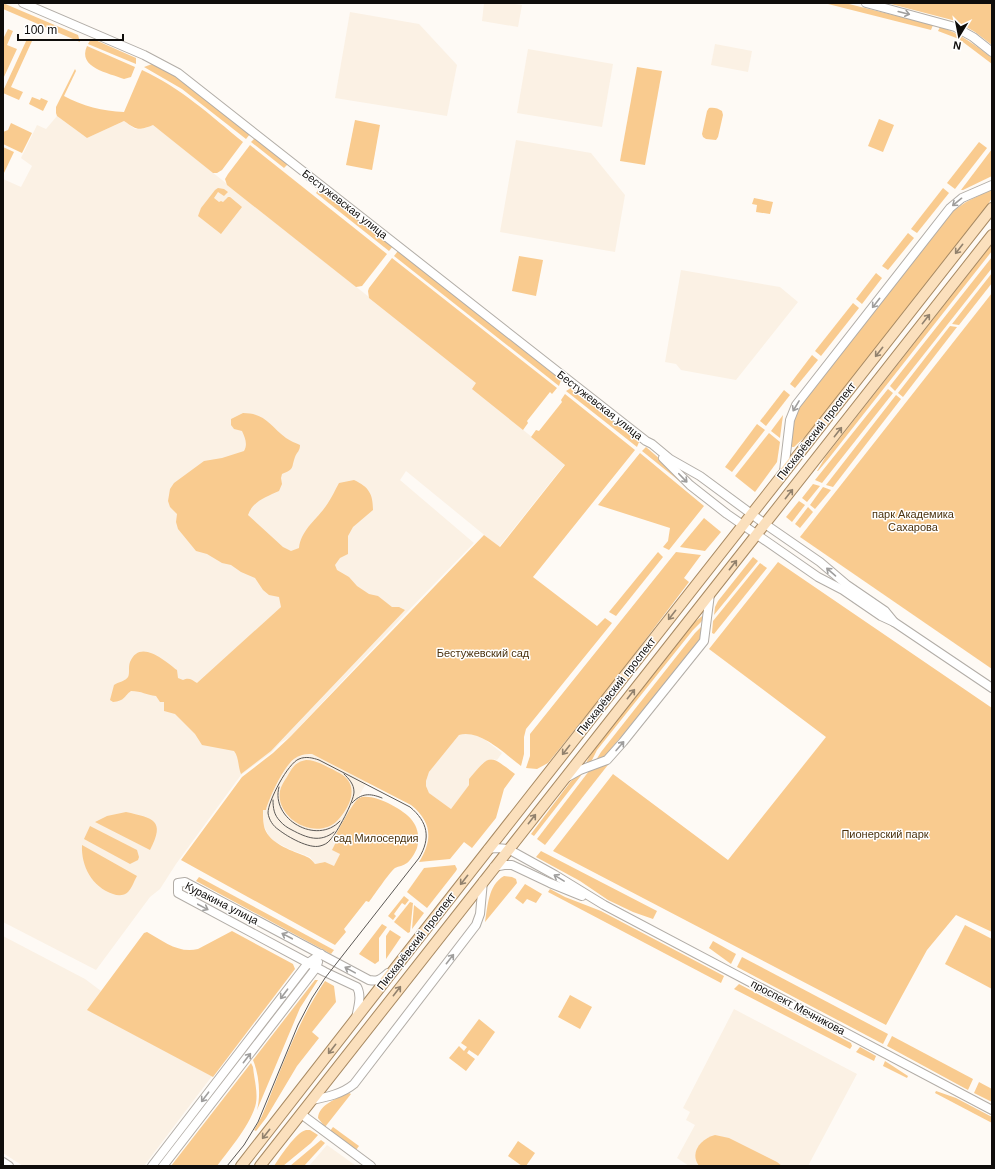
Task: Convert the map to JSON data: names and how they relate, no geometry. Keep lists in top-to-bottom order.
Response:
{
  "streets": {
    "main road": ["Пискарёвский проспект"],
    "street": ["Бестужевская улица", "Куракина улица", "проспект Мечникова"]
  },
  "crossings": [
    ["Бестужевская улица", "Пискарёвский проспект"],
    ["Пискарёвский проспект", "Куракина улица"],
    ["Пискарёвский проспект", "проспект Мечникова"]
  ],
  "parks": [
    "парк Академика Сахарова",
    "Бестужевский сад",
    "Пионерский парк",
    "сад Милосердия"
  ],
  "scale_bar": "100 m",
  "north": "bottom"
}
